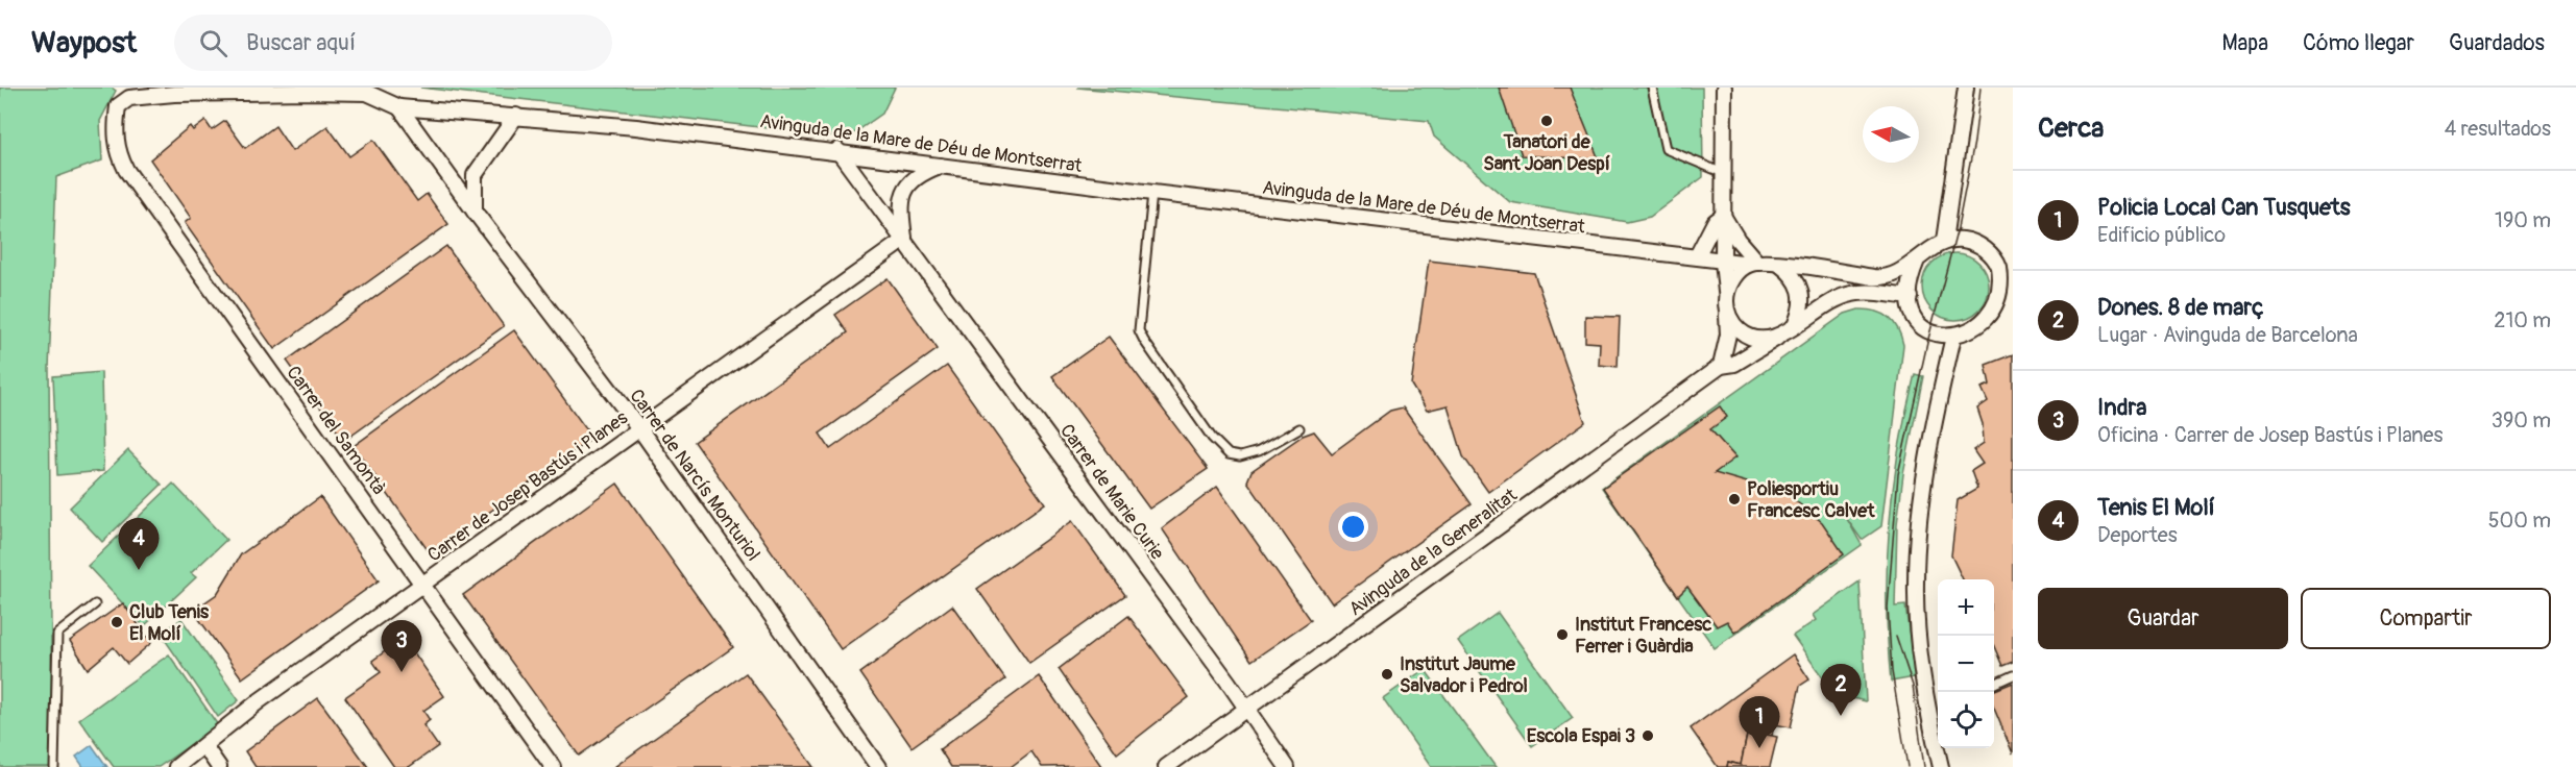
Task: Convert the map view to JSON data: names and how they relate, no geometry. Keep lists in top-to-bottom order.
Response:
{
  "streets": {
    "street": [
      "Avinguda de la Mare de Déu de Montserrat",
      "Carrer del Samontà",
      "Carrer de Narcís Monturiol",
      "Carrer de Josep Bastús i Planes",
      "Carrer de Marie Curie",
      "Avinguda de la Generalitat"
    ]
  },
  "crossings": [
    ["Avinguda de la Mare de Déu de Montserrat", "Carrer del Samontà"],
    ["Avinguda de la Mare de Déu de Montserrat", "Carrer de Narcís Monturiol"],
    ["Avinguda de la Mare de Déu de Montserrat", "Carrer de Marie Curie"],
    ["Avinguda de la Mare de Déu de Montserrat", "Avinguda de la Generalitat"],
    ["Carrer del Samontà", "Carrer de Josep Bastús i Planes"],
    ["Carrer de Narcís Monturiol", "Carrer de Josep Bastús i Planes"],
    ["Carrer de Josep Bastús i Planes", "Carrer de Marie Curie"],
    ["Carrer de Marie Curie", "Avinguda de la Generalitat"]
  ],
  "places": [
    "Tanatori de Sant Joan Despí",
    "Poliesportiu Francesc Calvet",
    "Club Tenis El Molí",
    "Institut Francesc Ferrer i Guàrdia",
    "Institut Jaume Salvador i Pedrol",
    "Escola Espai 3"
  ],
  "north": "left",
  "page": {
    "header": "Waypost",
    "search": "Buscar aquí",
    "nav": ["Mapa", "Cómo llegar", "Guardados"],
    "heading": ["Cerca", "4 resultados"],
    "list": [
      {
        "mark": "1",
        "name": "Policia Local Can Tusquets",
        "note": "Edificio público",
        "value": "190 m"
      },
      {
        "mark": "2",
        "name": "Dones. 8 de març",
        "note": "Lugar · Avinguda de Barcelona",
        "value": "210 m"
      },
      {
        "mark": "3",
        "name": "Indra",
        "note": "Oficina · Carrer de Josep Bastús i Planes",
        "value": "390 m"
      },
      {
        "mark": "4",
        "name": "Tenis El Molí",
        "note": "Deportes",
        "value": "500 m"
      }
    ],
    "pins": [
      "4",
      "3",
      "2",
      "1"
    ],
    "buttons": ["Guardar", "Compartir"],
    "map_buttons": ["+", "−"]
  }
}
